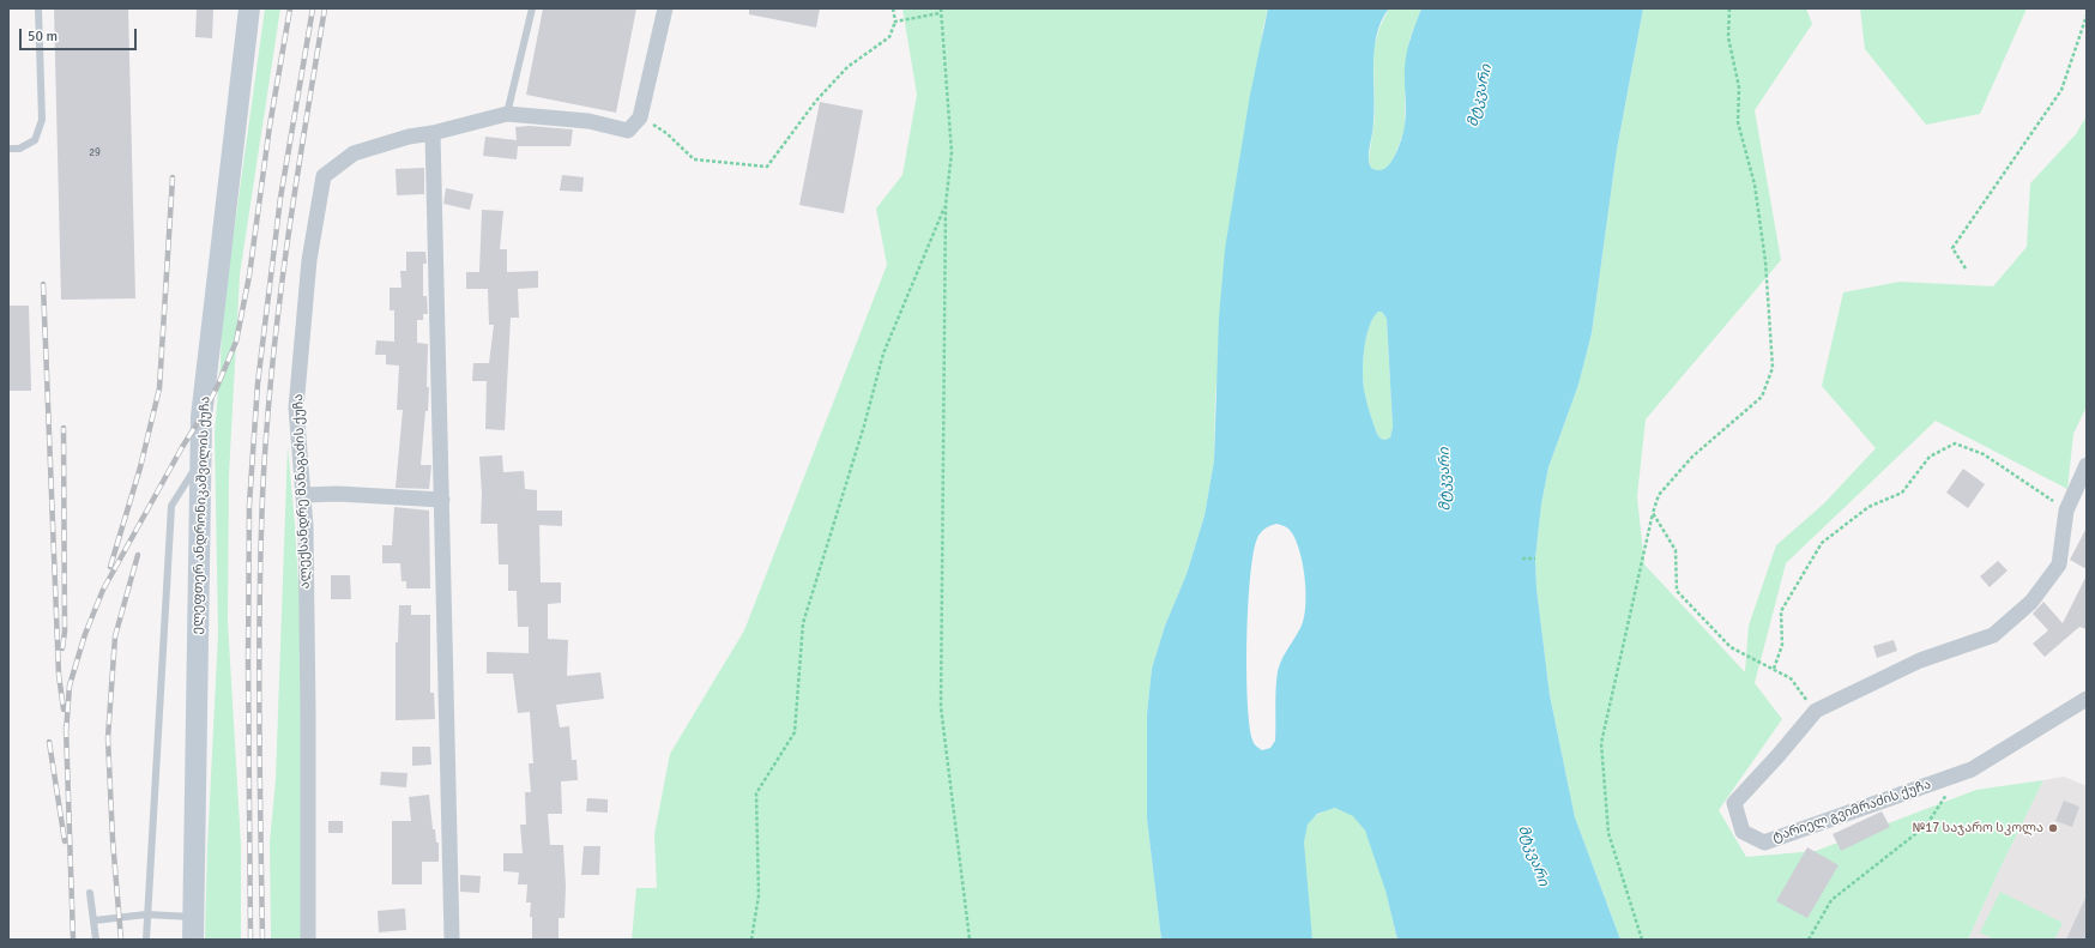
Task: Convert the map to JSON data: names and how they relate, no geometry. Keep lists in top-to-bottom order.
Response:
{
  "streets": {
    "main road": ["ელეფთერ ანდრონიკაშვილის ქუჩა"],
    "street": ["ალექსანდრე მანაგაძის ქუჩა", "ტარიელ გვიმრაძის ქუჩა"]
  },
  "water": ["მტკვარი"],
  "places": ["№17 საჯარო სკოლა"],
  "house_numbers": ["29"],
  "scale_bar": "50 m"
}
